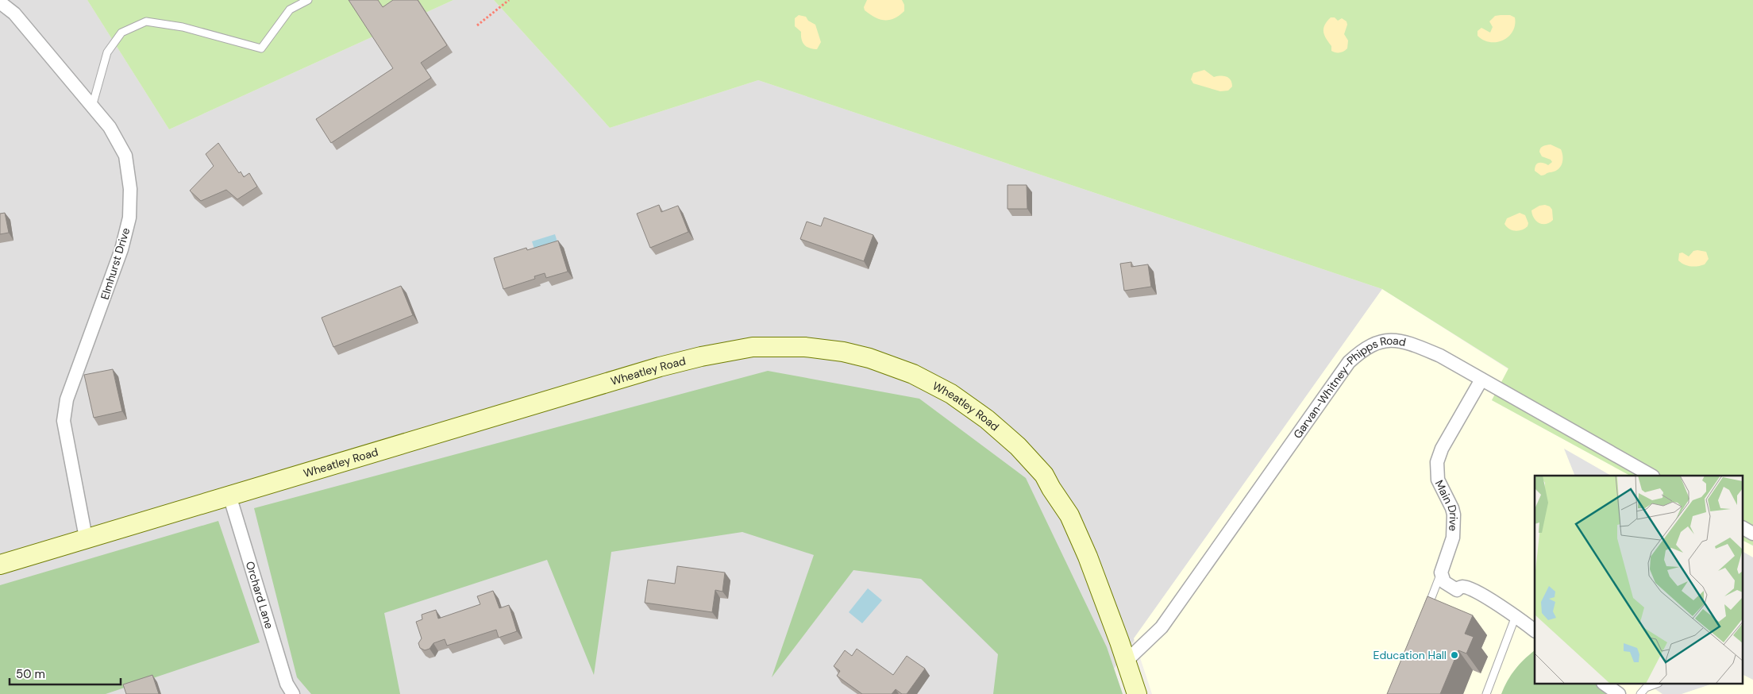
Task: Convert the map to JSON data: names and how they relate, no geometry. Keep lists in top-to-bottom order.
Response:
{
  "streets": {
    "main road": ["Wheatley Road"],
    "street": [
      "Elmhurst Drive",
      "Garvan-Whitney-Phipps Road",
      "Main Drive",
      "Orchard Lane"
    ]
  },
  "crossings": [
    ["Elmhurst Drive", "Wheatley Road"],
    ["Wheatley Road", "Garvan-Whitney-Phipps Road"],
    ["Wheatley Road", "Orchard Lane"],
    ["Garvan-Whitney-Phipps Road", "Main Drive"]
  ],
  "places": ["Education Hall"],
  "scale_bar": "50 m"
}
